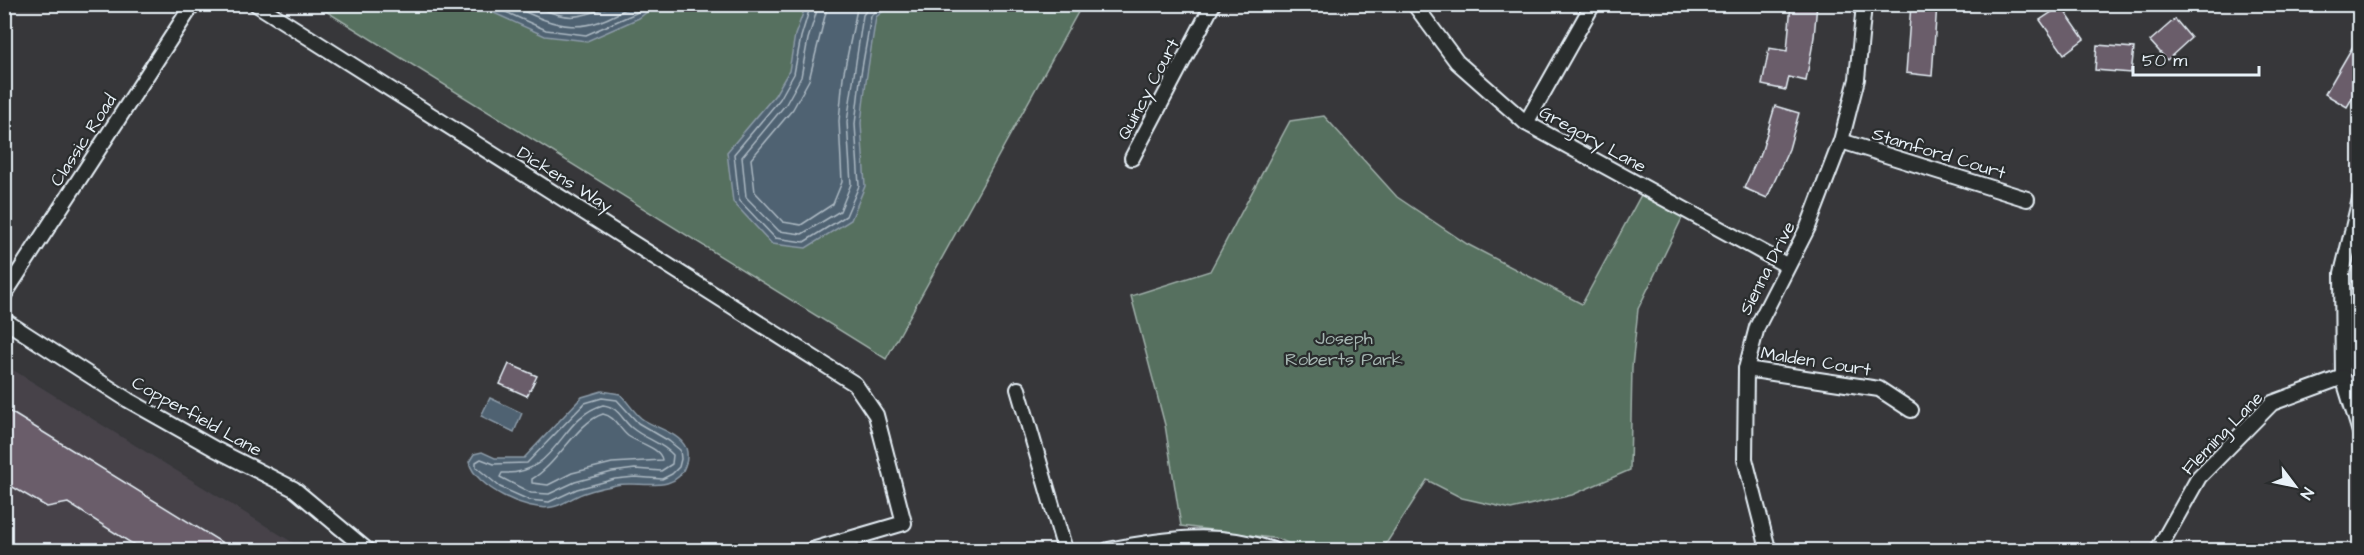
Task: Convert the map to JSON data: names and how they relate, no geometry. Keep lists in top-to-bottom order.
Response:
{
  "streets": {
    "street": [
      "Quincy Court",
      "Gregory Lane",
      "Classic Road",
      "Stamford Court",
      "Dickens Way",
      "Sienna Drive",
      "Malden Court",
      "Copperfield Lane",
      "Fleming Lane"
    ]
  },
  "crossings": [
    ["Gregory Lane", "Sienna Drive"],
    ["Stamford Court", "Sienna Drive"],
    ["Sienna Drive", "Malden Court"]
  ],
  "parks": ["Joseph Roberts Park"],
  "scale_bar": "50 m",
  "north": "bottom right"
}
